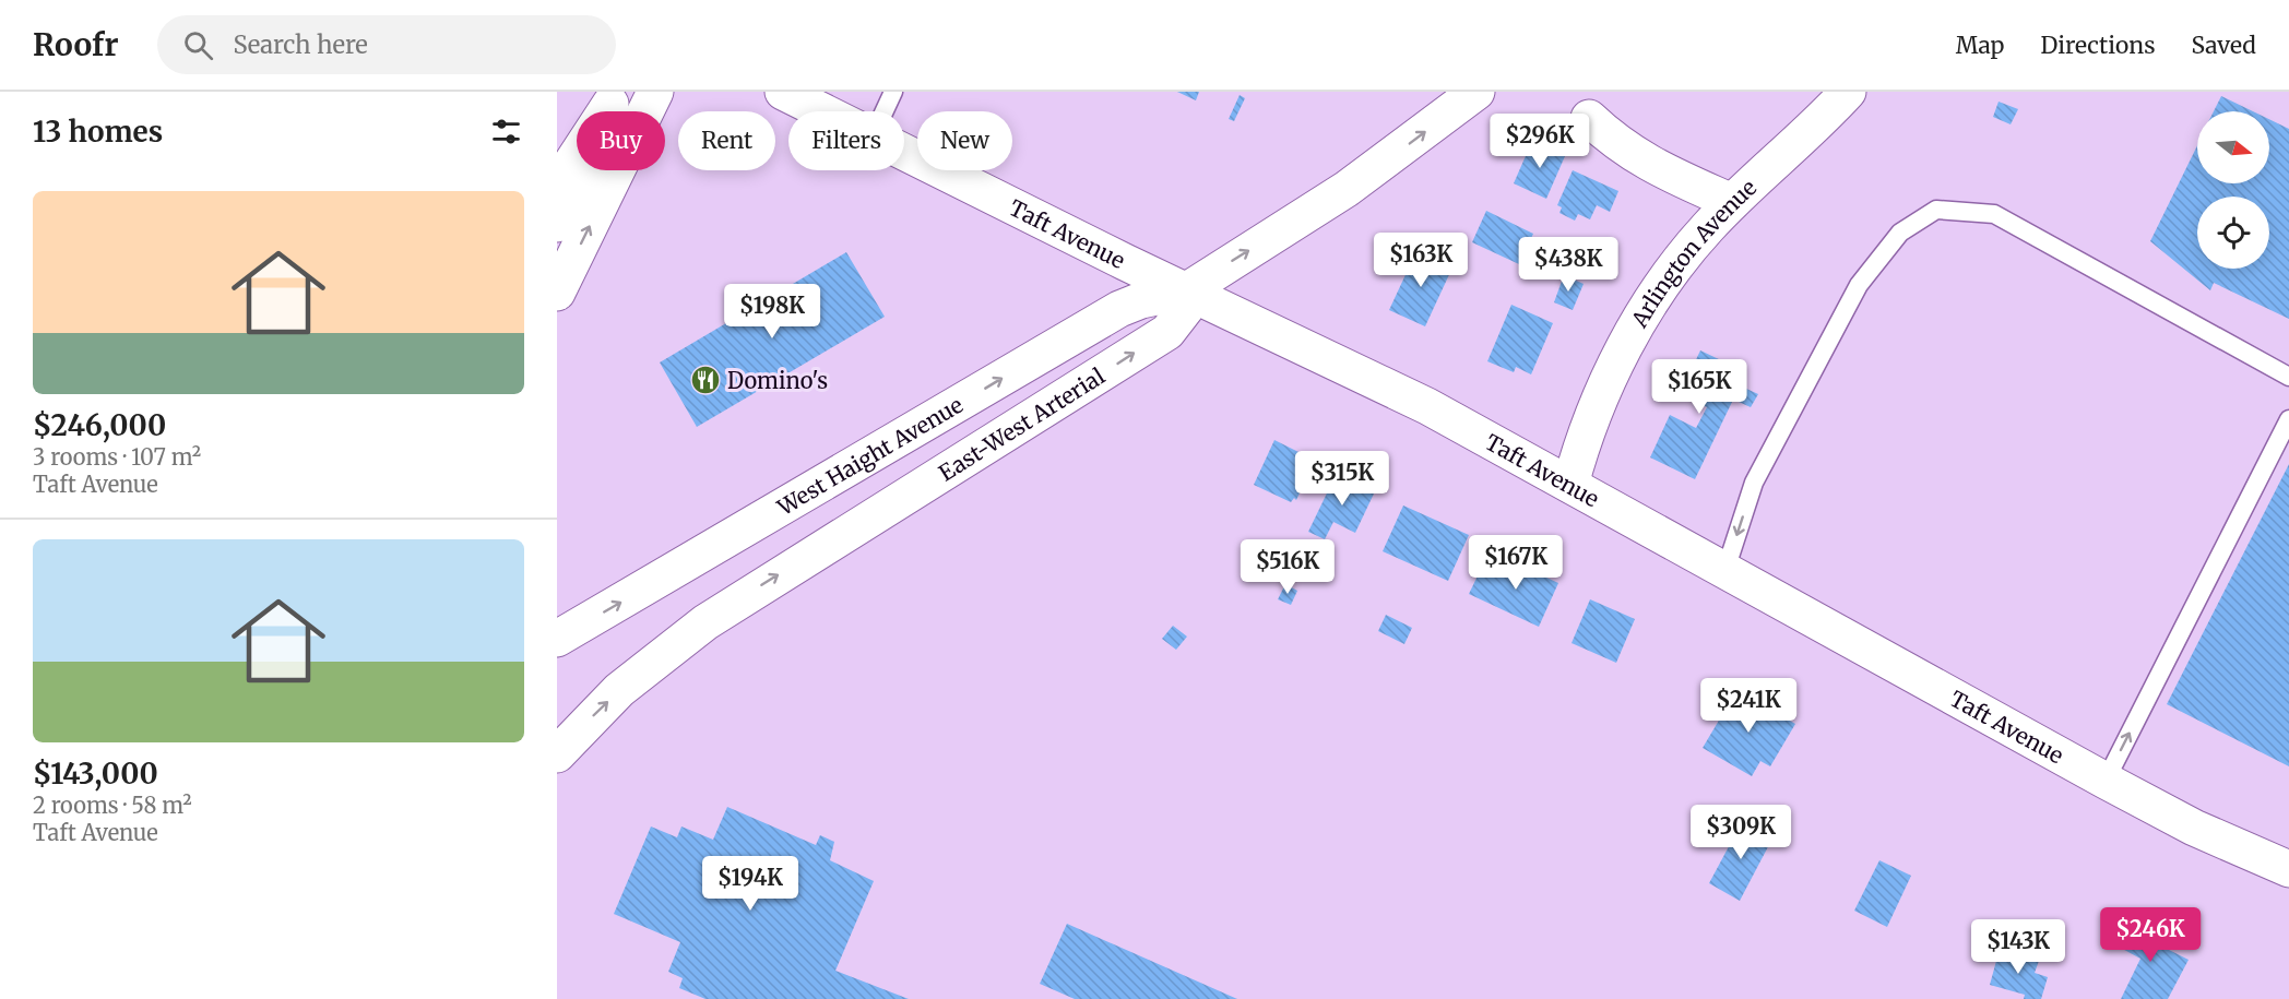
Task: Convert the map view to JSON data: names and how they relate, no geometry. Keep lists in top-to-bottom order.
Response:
{
  "streets": {
    "main road": [
      "Taft Avenue",
      "Arlington Avenue",
      "East-West Arterial",
      "West Haight Avenue"
    ]
  },
  "crossings": [
    ["Taft Avenue", "Arlington Avenue"],
    ["Taft Avenue", "East-West Arterial"],
    ["Taft Avenue", "West Haight Avenue"],
    ["East-West Arterial", "West Haight Avenue"]
  ],
  "one_way": ["East-West Arterial", "West Haight Avenue"],
  "places": {
    "restaurant": ["Domino's"]
  },
  "north": "right",
  "page": {
    "header": "Roofr",
    "search": "Search here",
    "nav": ["Map", "Directions", "Saved"],
    "heading": "13 homes",
    "chip": [
      "Buy",
      "Rent",
      "Filters",
      "New"
    ],
    "price": [
      "$296K",
      "$163K",
      "$438K",
      "$198K",
      "$165K",
      "$315K",
      "$167K",
      "$516K",
      "$241K",
      "$309K",
      "$194K",
      "$246K",
      "$143K"
    ],
    "list": [
      {
        "name": "$246,000",
        "note": "3 rooms · 107 m² · Taft Avenue"
      },
      {
        "name": "$143,000",
        "note": "2 rooms · 58 m² · Taft Avenue"
      }
    ]
  }
}
